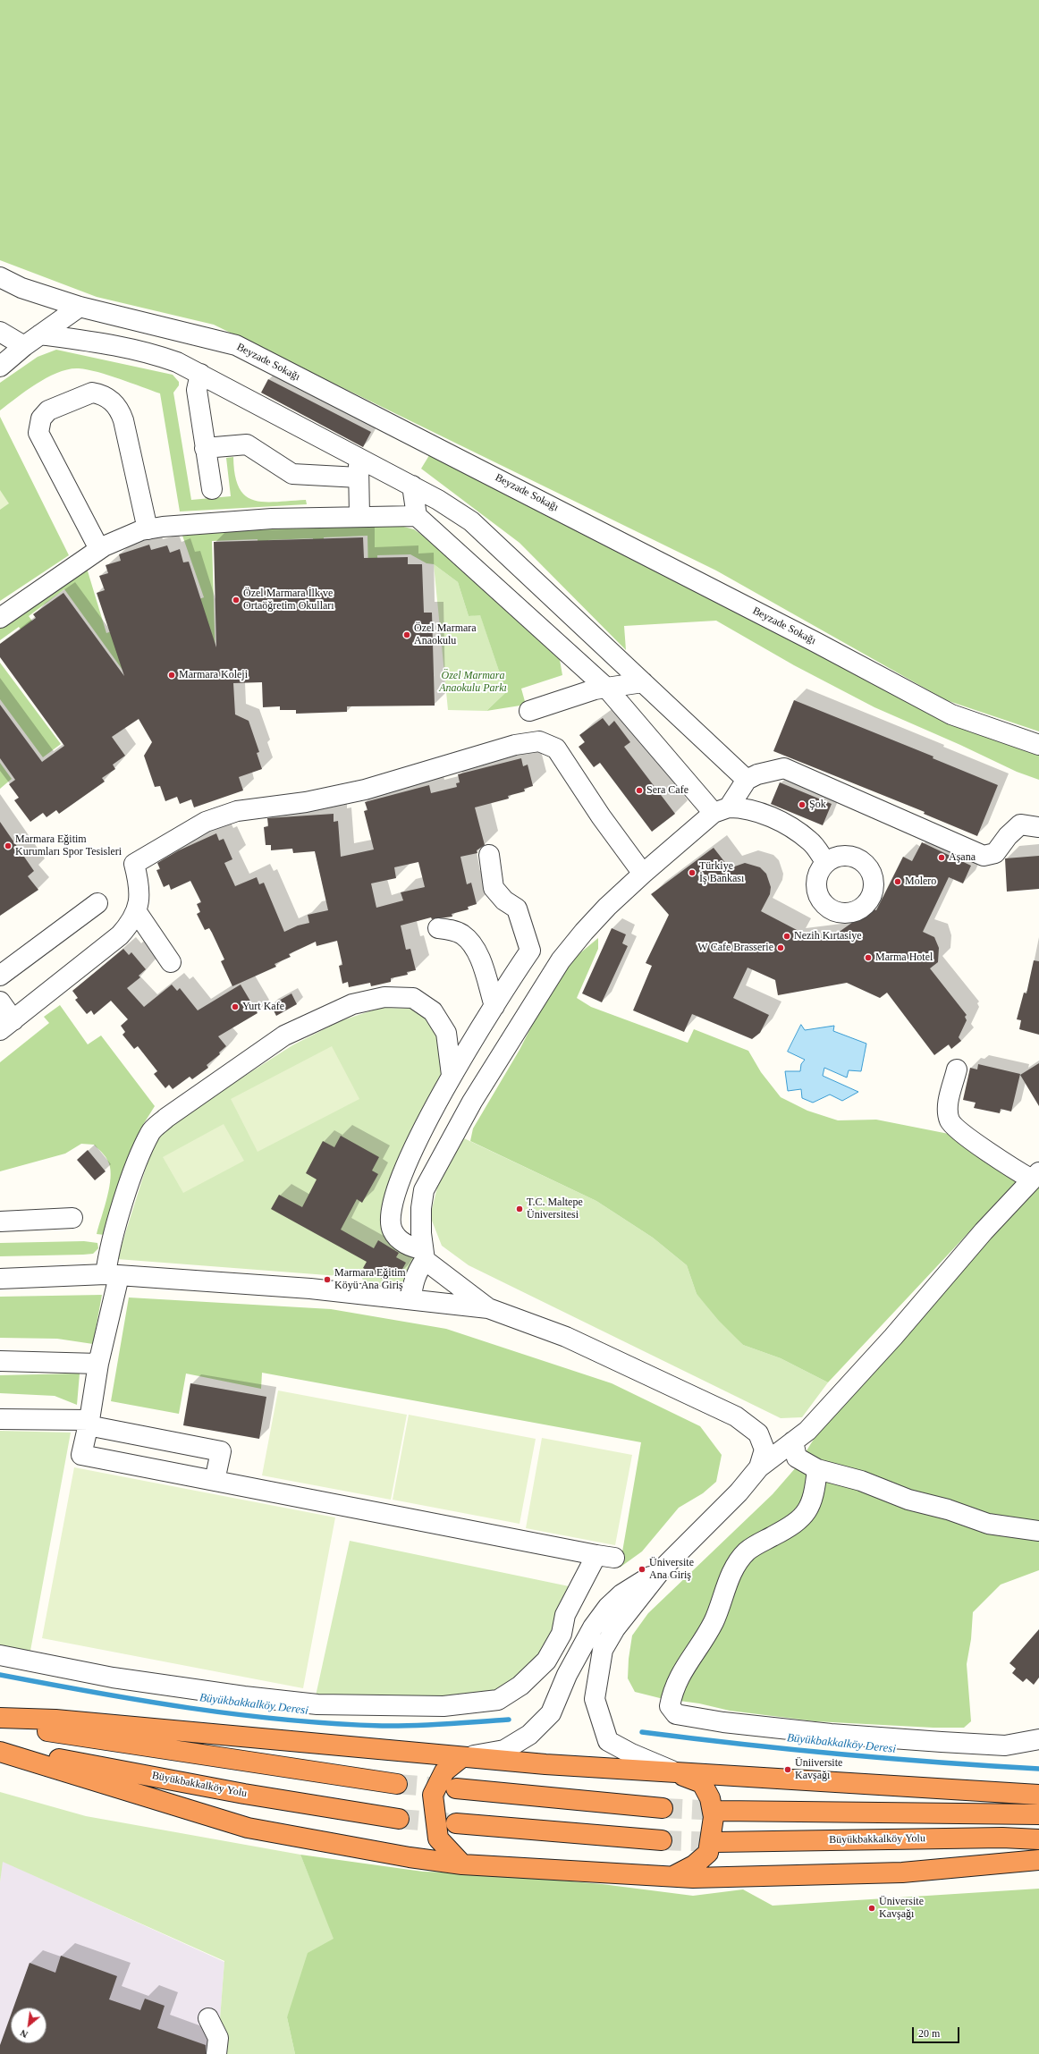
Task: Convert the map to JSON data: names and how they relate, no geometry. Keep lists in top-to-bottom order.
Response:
{
  "streets": {
    "highway": ["Büyükbakkalköy Yolu"],
    "street": ["Beyzade Sokağı"]
  },
  "water": ["Büyükbakkalköy Deresi"],
  "parks": ["Özel Marmara Anaokulu Parkı"],
  "places": [
    "Özel Marmara İlk ve Ortaöğretim Okulları",
    "Özel Marmara Anaokulu",
    "Marmara Koleji",
    "Sera Cafe",
    "Şok",
    "Marmara Eğitim Kurumları Spor Tesisleri",
    "Aşana",
    "Türkiye İş Bankası",
    "Molero",
    "Nezih Kırtasiye",
    "W Cafe Brasserie",
    "Marma Hotel",
    "Yurt Kafe",
    "T.C. Maltepe Üniversitesi",
    "Marmara Eğitim Köyü Ana Giriş",
    "Üniversite Ana Giriş",
    "Üniiversite Kavşağı",
    "Üniversite Kavşağı"
  ],
  "scale_bar": "20 m",
  "north": "bottom left"
}
